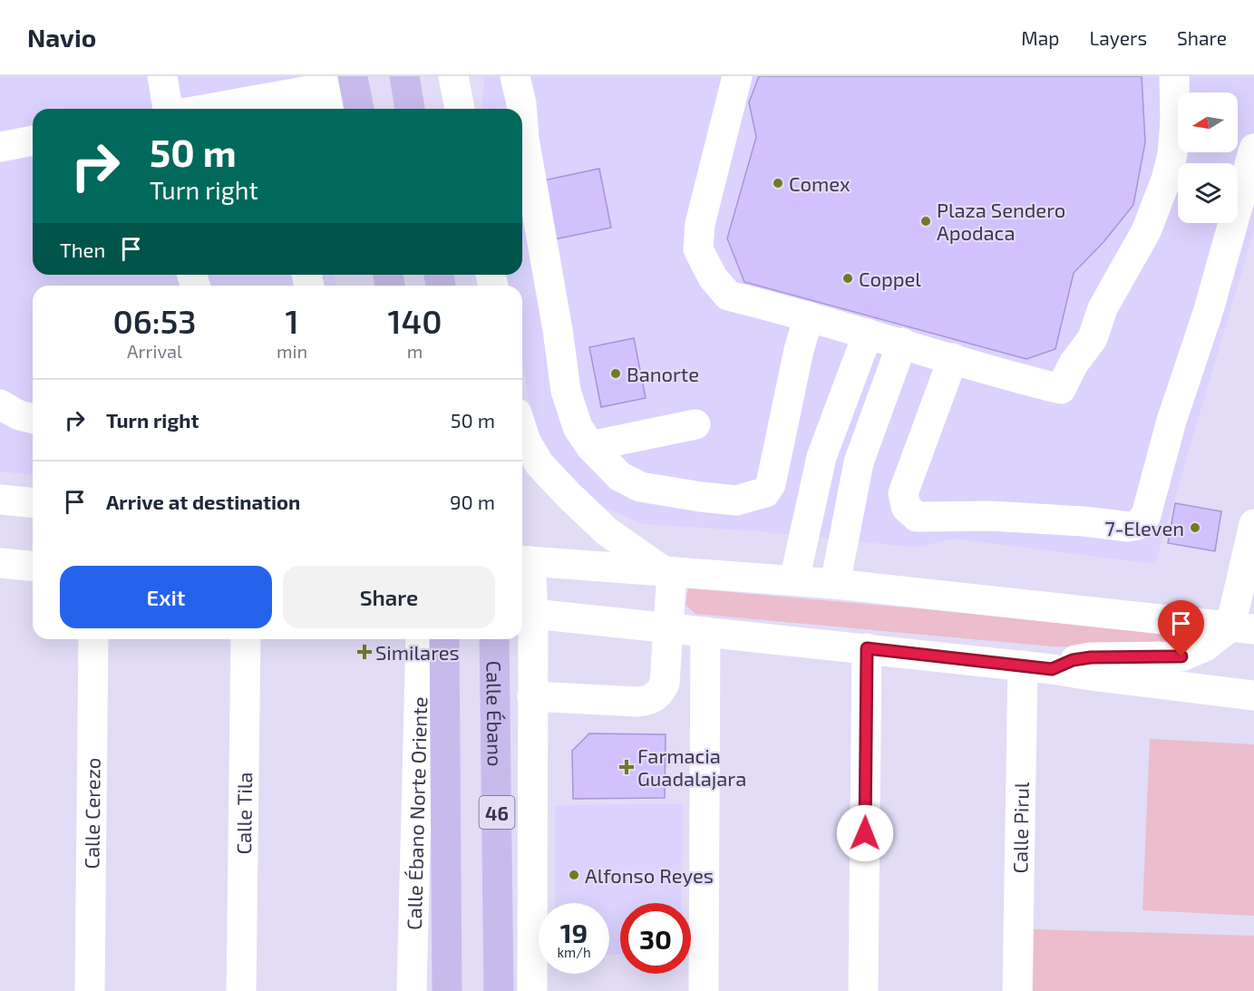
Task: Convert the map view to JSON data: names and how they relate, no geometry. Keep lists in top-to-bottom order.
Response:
{
  "streets": {
    "main road": ["Calle Ébano", "46"],
    "street": [
      "Calle Cerezo",
      "Calle Tila",
      "Calle Ébano Norte Oriente",
      "Calle Pirul"
    ]
  },
  "places": {
    "other": [
      "Comex",
      "Plaza Sendero Apodaca",
      "Coppel",
      "Banorte",
      "7-Eleven",
      "Alfonso Reyes"
    ],
    "health": ["Similares", "Farmacia Guadalajara"]
  },
  "north": "left",
  "page": {
    "header": "Navio",
    "nav": ["Map", "Layers", "Share"],
    "turn": ["50 m", "Turn right"],
    "then": "Then",
    "eta": [
      "06:53",
      "Arrival",
      "1",
      "min",
      "140",
      "m"
    ],
    "list": [
      {
        "name": "Turn right",
        "value": "50 m"
      },
      {
        "name": "Arrive at destination",
        "value": "90 m"
      }
    ],
    "buttons": ["Exit", "Share"],
    "speed": "19 km/h",
    "limit": "30"
  }
}
